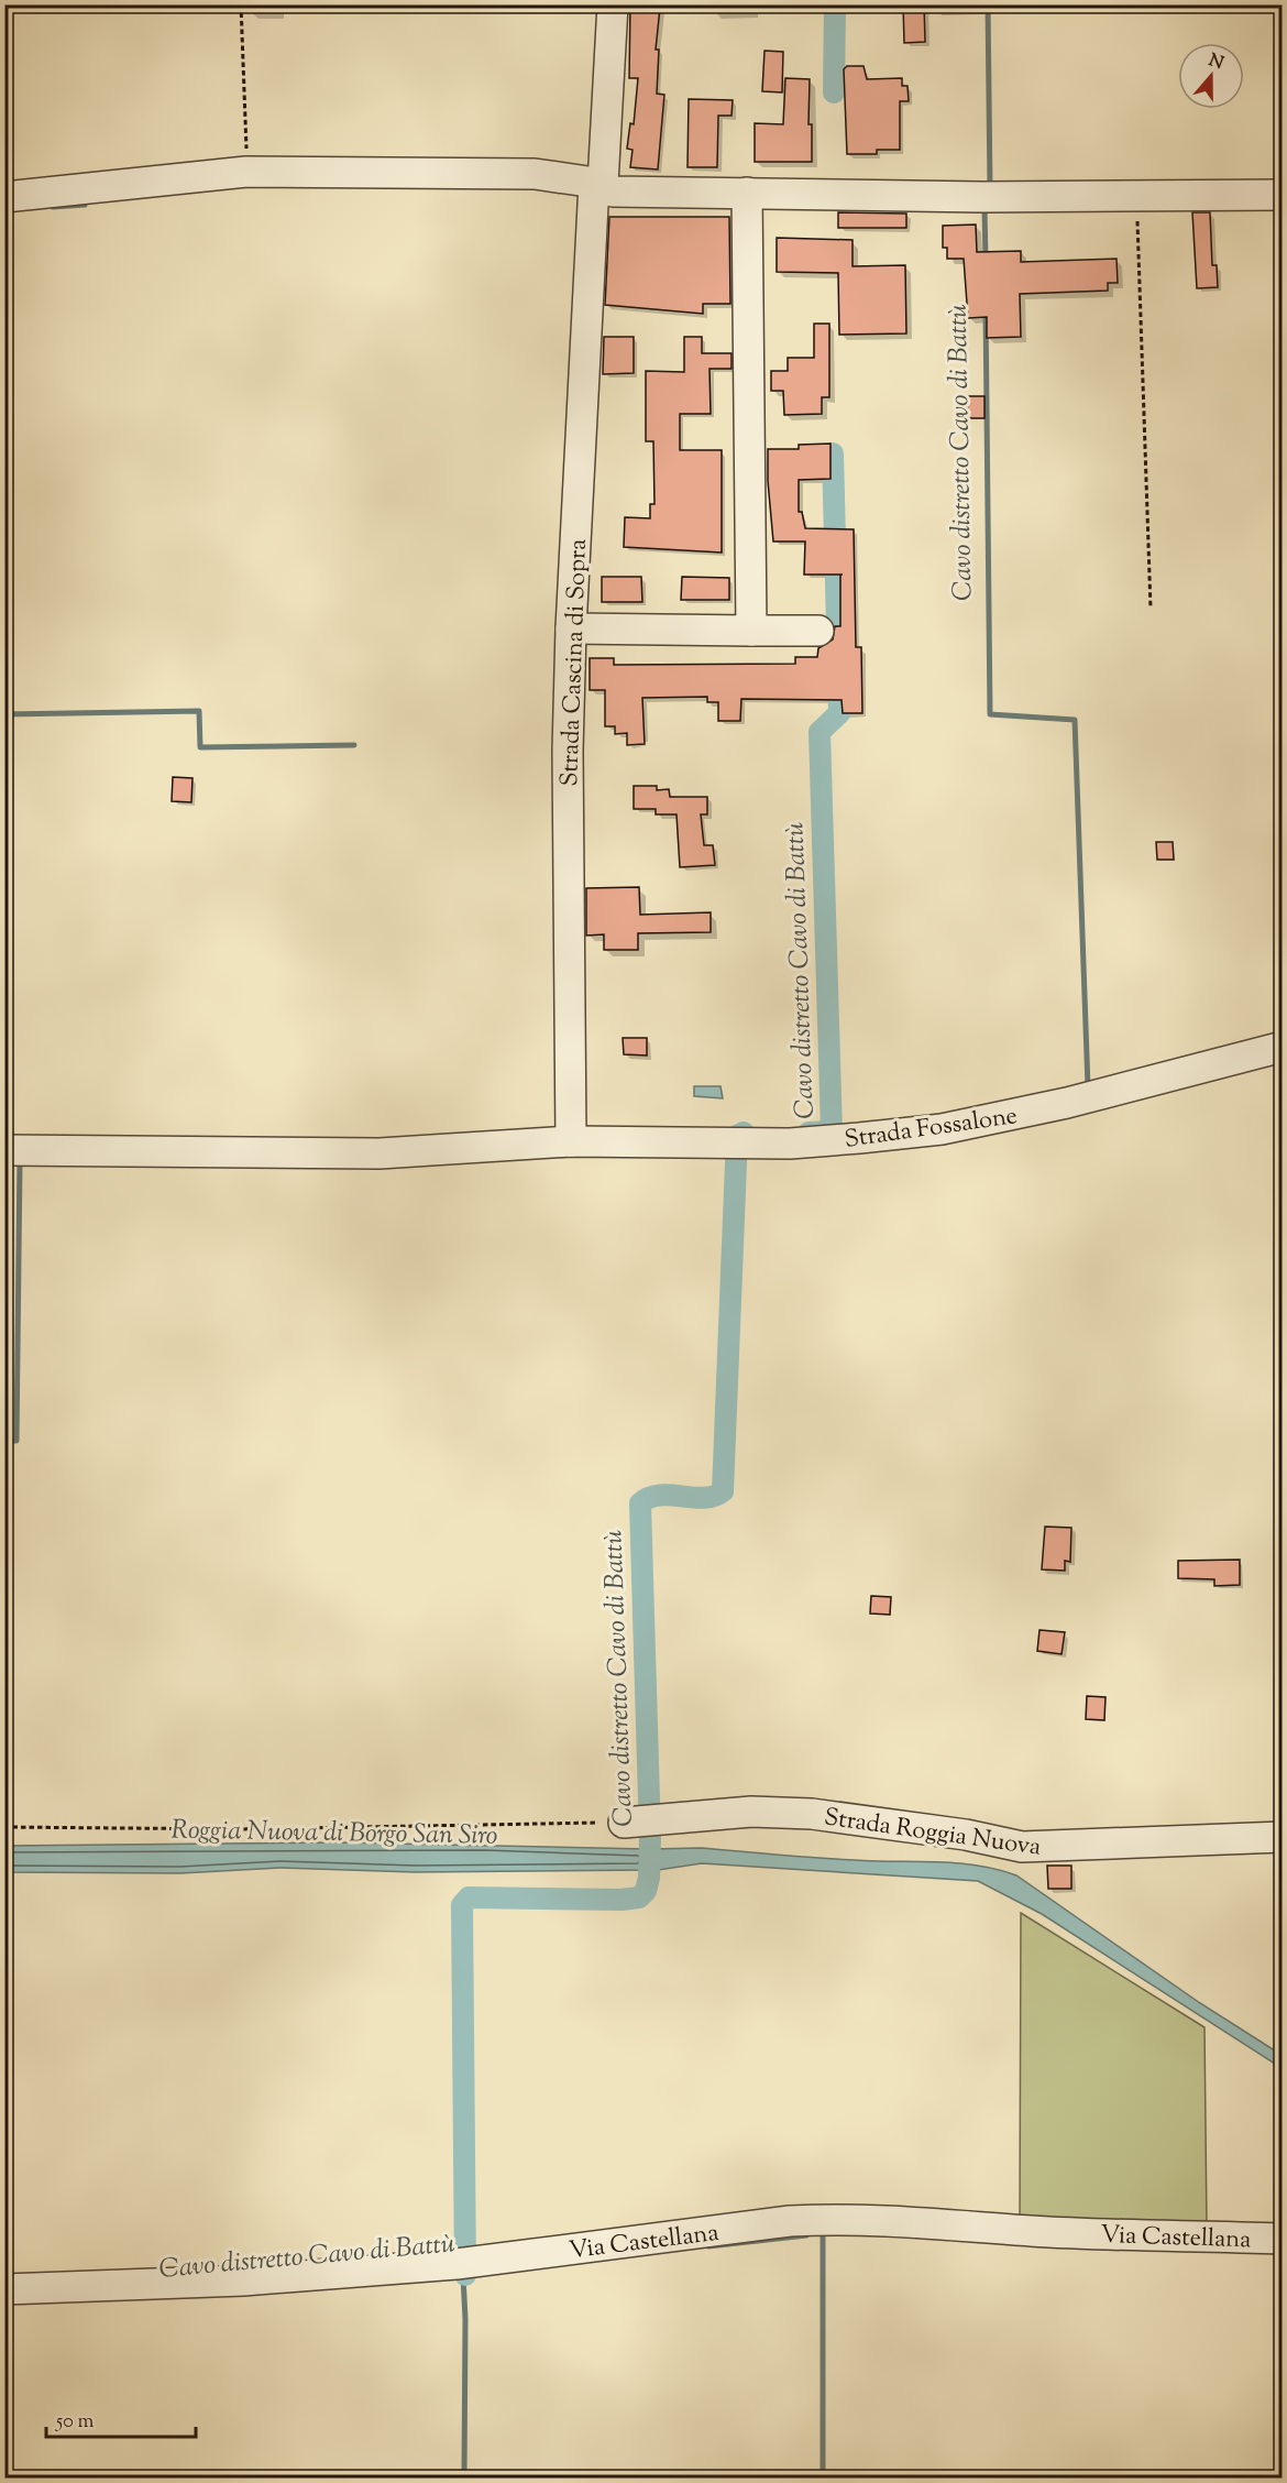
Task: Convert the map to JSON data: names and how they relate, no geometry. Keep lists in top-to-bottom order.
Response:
{
  "streets": {
    "street": [
      "Strada Cascina di Sopra",
      "Strada Fossalone",
      "Strada Roggia Nuova",
      "Via Castellana"
    ]
  },
  "crossings": [
    ["Strada Cascina di Sopra", "Strada Fossalone"]
  ],
  "water": ["Cavo distretto Cavo di Battù", "Roggia Nuova di Borgo San Siro"],
  "scale_bar": "50 m",
  "north": "top"
}
